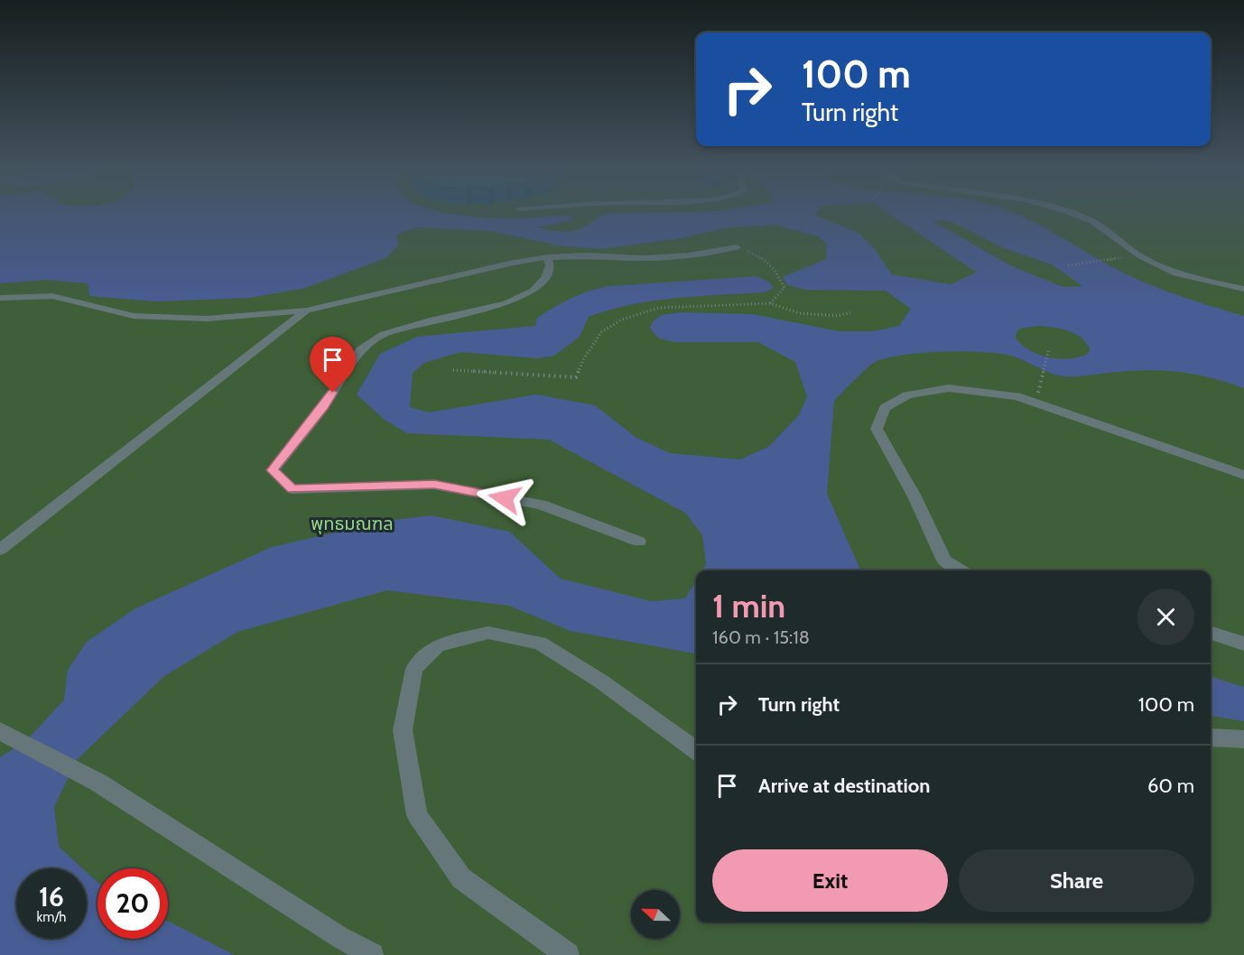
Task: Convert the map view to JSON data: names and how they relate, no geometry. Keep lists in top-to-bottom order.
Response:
{
  "parks": ["พุทธมณฑล"],
  "north": "left",
  "page": {
    "turn": ["100 m", "Turn right"],
    "heading": ["1 min", "160 m · 15:18"],
    "list": [
      {
        "name": "Turn right",
        "value": "100 m"
      },
      {
        "name": "Arrive at destination",
        "value": "60 m"
      }
    ],
    "buttons": ["Exit", "Share"],
    "speed": "16 km/h",
    "limit": "20"
  }
}
